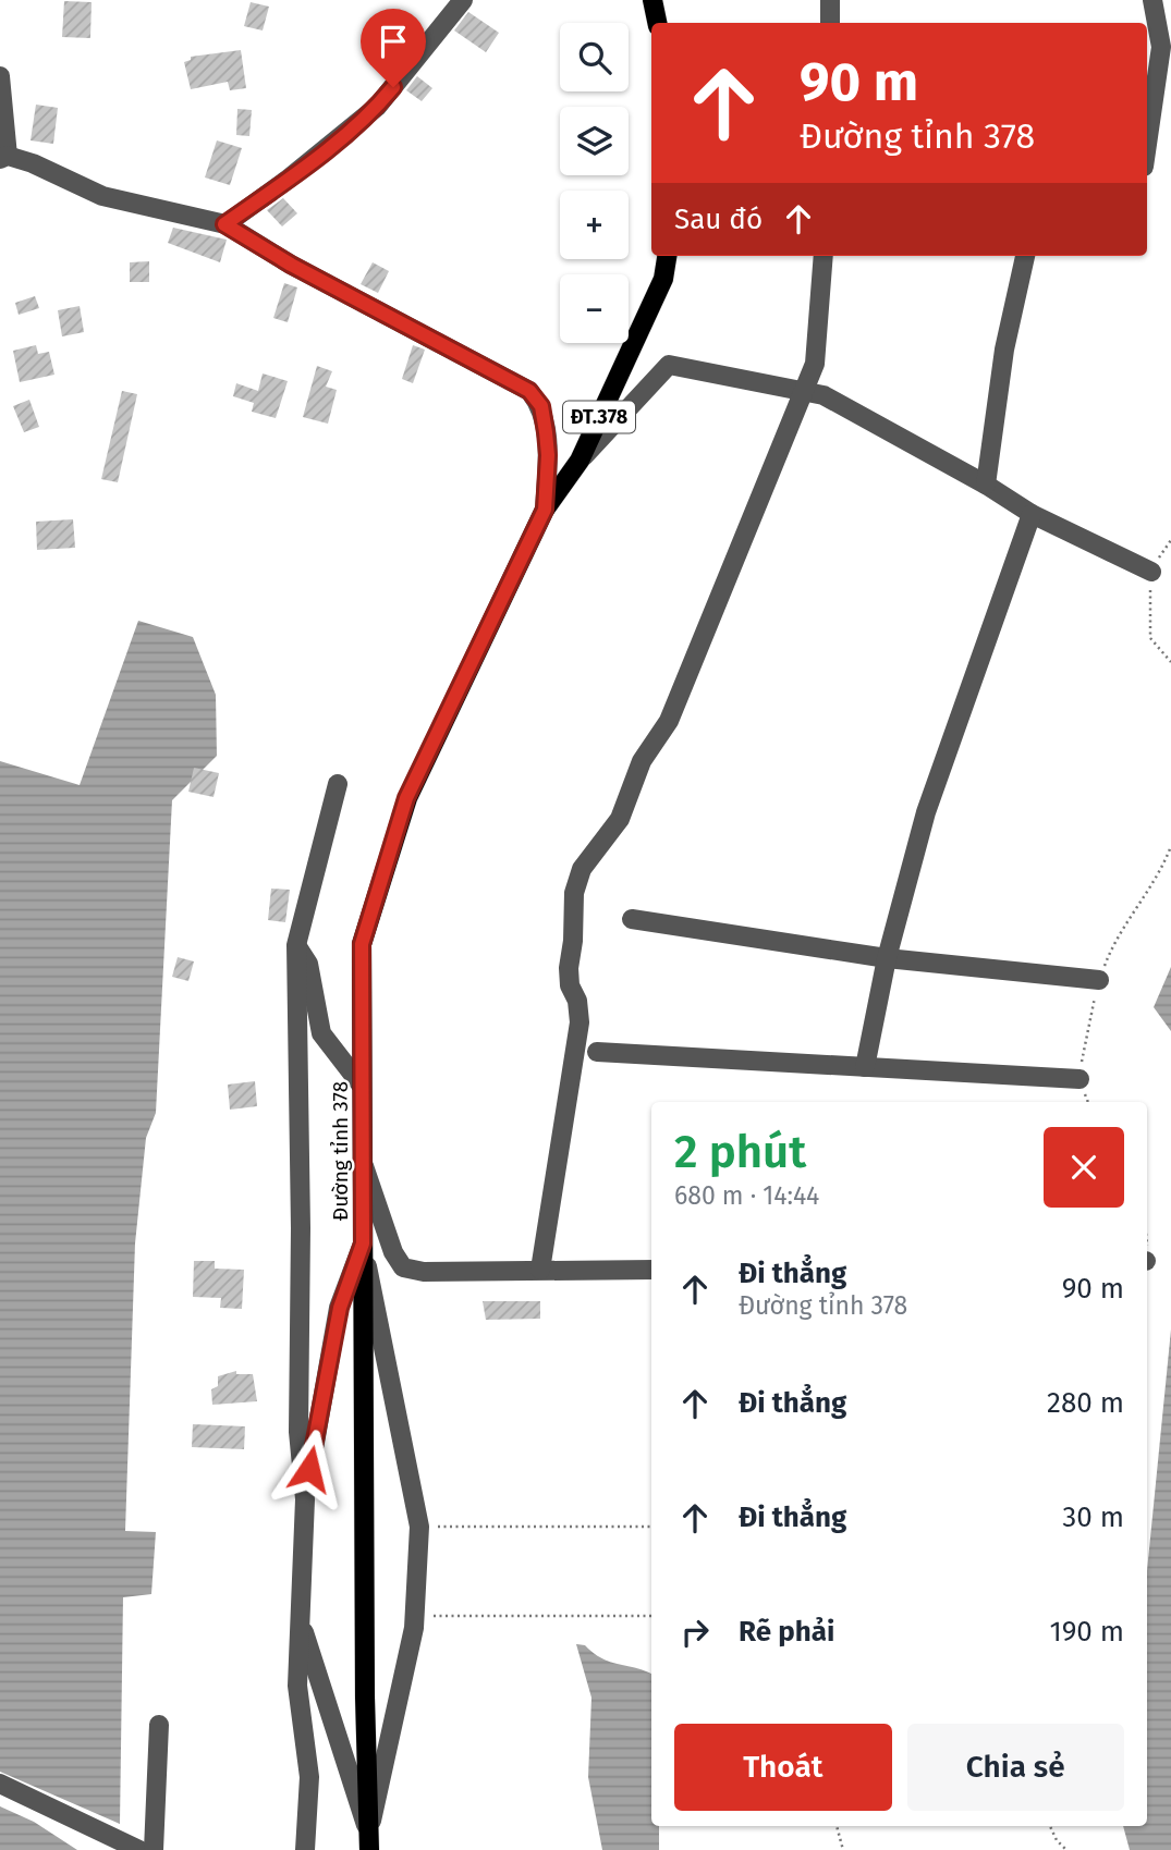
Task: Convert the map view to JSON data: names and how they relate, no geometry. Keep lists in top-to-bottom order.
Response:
{
  "streets": {
    "main road": ["ĐT.378", "Đường tỉnh 378"]
  },
  "crossings": [
    ["ĐT.378", "Đường tỉnh 378"]
  ],
  "page": {
    "map_buttons": ["+", "−"],
    "turn": ["90 m", "Đường tỉnh 378"],
    "then": "Sau đó",
    "heading": ["2 phút", "680 m · 14:44"],
    "list": [
      {
        "name": "Đi thẳng",
        "note": "Đường tỉnh 378",
        "value": "90 m"
      },
      {
        "name": "Đi thẳng",
        "value": "280 m"
      },
      {
        "name": "Đi thẳng",
        "value": "30 m"
      },
      {
        "name": "Rẽ phải",
        "value": "190 m"
      }
    ],
    "buttons": ["Thoát", "Chia sẻ"]
  }
}
